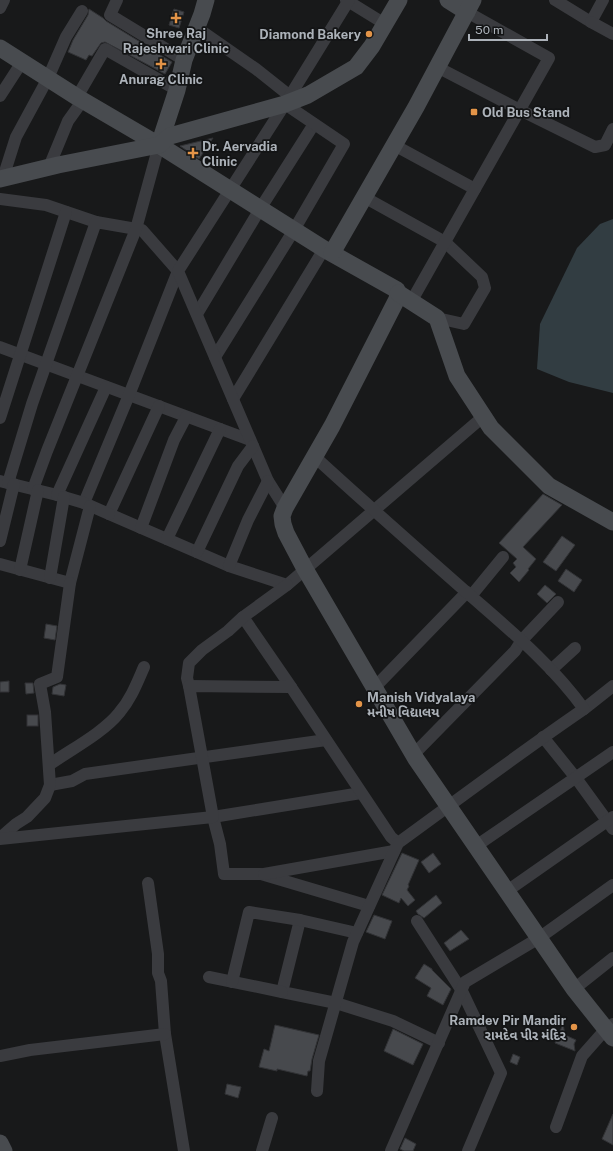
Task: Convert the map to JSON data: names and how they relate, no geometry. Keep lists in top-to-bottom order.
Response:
{
  "places": {
    "health": ["Shree Raj Rajeshwari Clinic", "Anurag Clinic", "Dr. Aervadia Clinic"],
    "other": ["Diamond Bakery", "Manish Vidyalaya મનીષ વિદ્યાલય", "Ramdev Pir Mandir રામદેવ પીર મંદિર"],
    "transit": ["Old Bus Stand"]
  },
  "scale_bar": "50 m"
}
